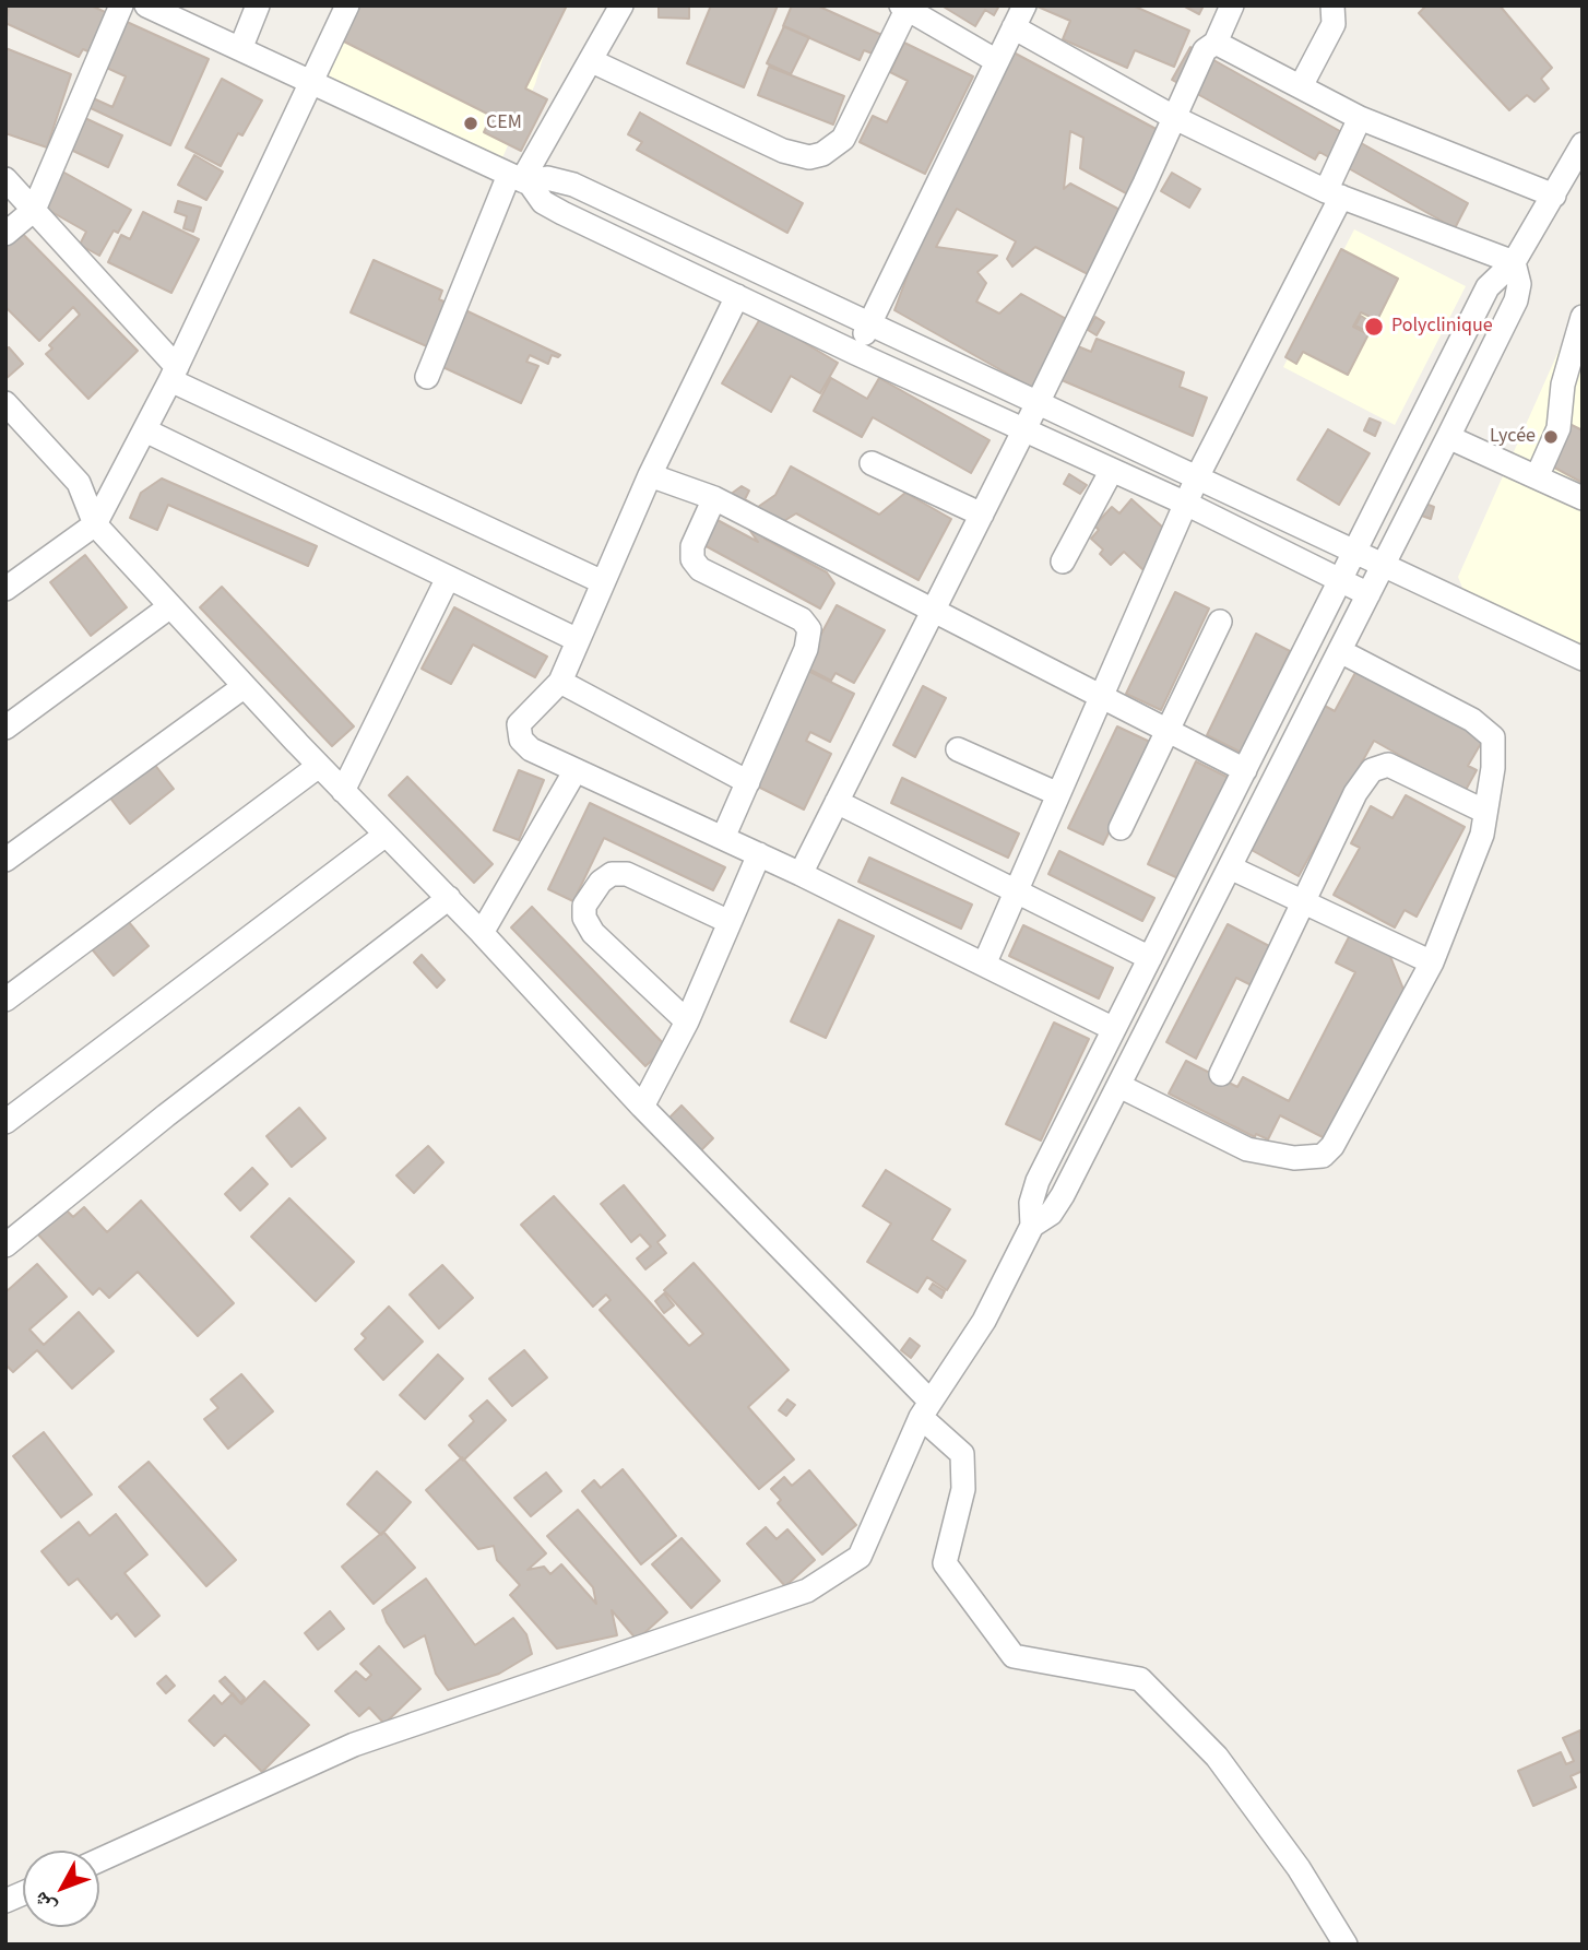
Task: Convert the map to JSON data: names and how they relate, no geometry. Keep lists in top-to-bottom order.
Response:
{
  "places": ["CEM", "Polyclinique", "Lycée"],
  "north": "bottom left"
}
